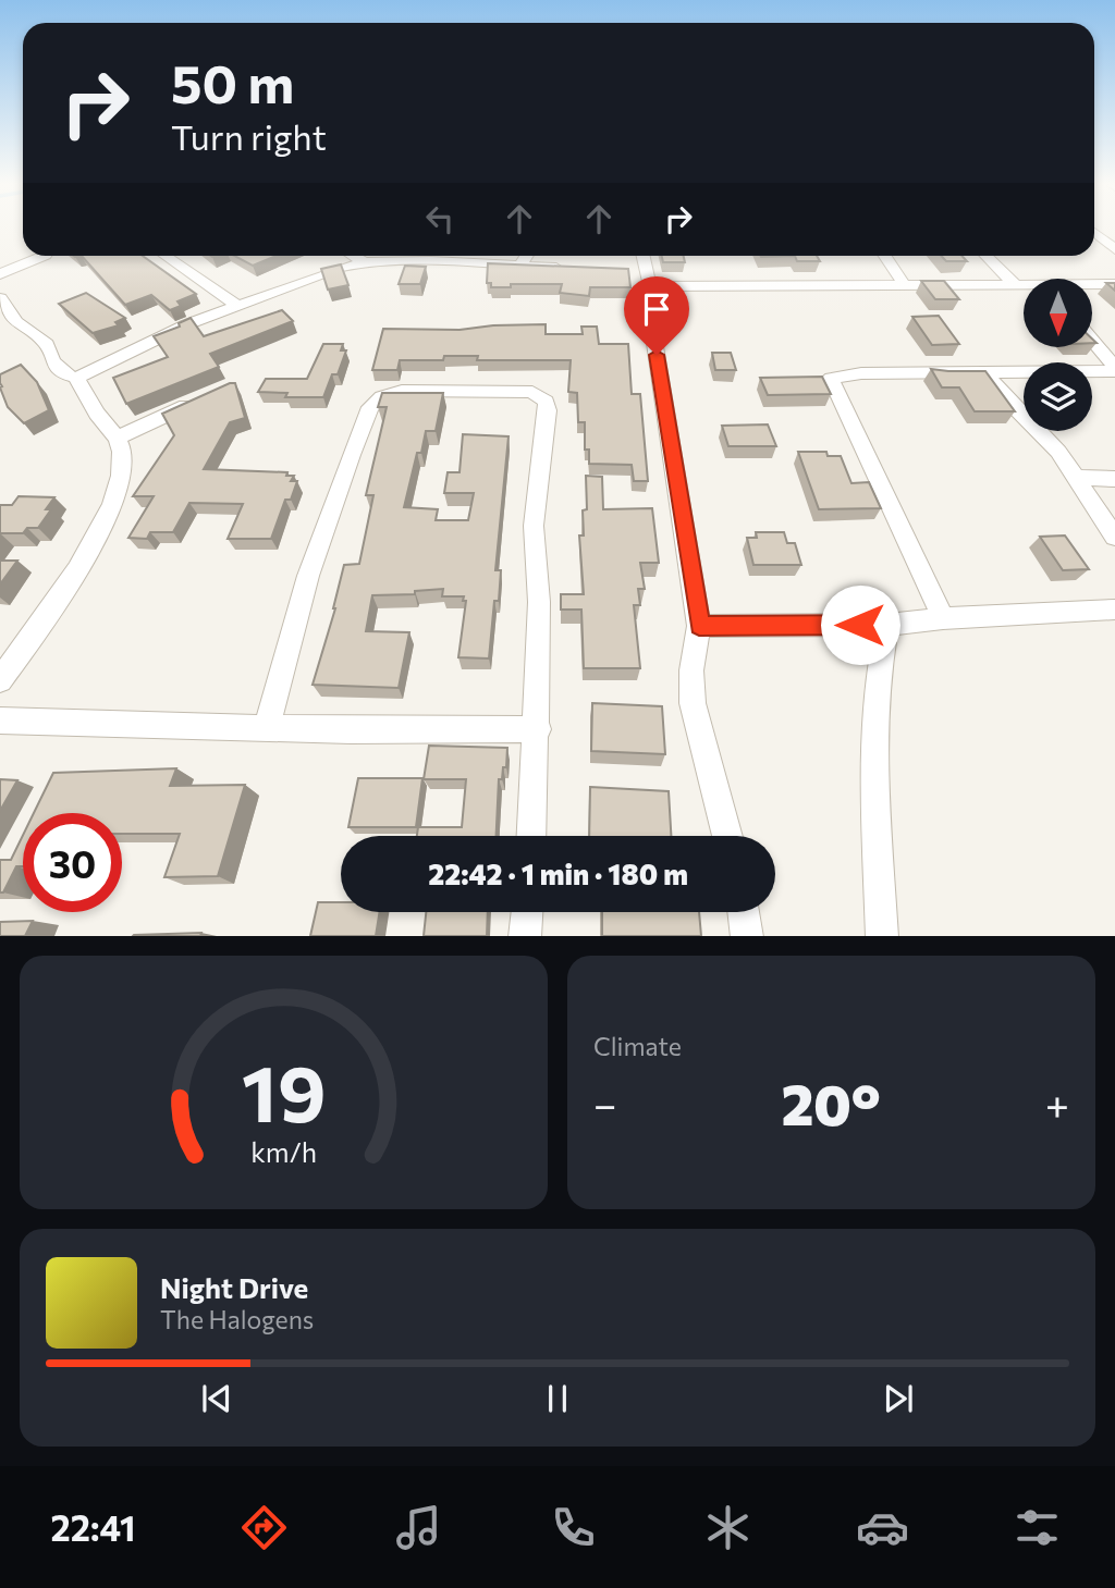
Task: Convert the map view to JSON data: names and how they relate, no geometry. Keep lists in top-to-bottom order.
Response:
{
  "north": "bottom",
  "page": {
    "turn": ["50 m", "Turn right"],
    "limit": "30",
    "trip": "22:42 · 1 min · 180 m",
    "tile": "Climate",
    "heat": ["−", "20°", "+"],
    "song": ["Night Drive", "The Halogens"],
    "tabs": "22:41",
    "gauge": ["19", "km/h"]
  }
}
